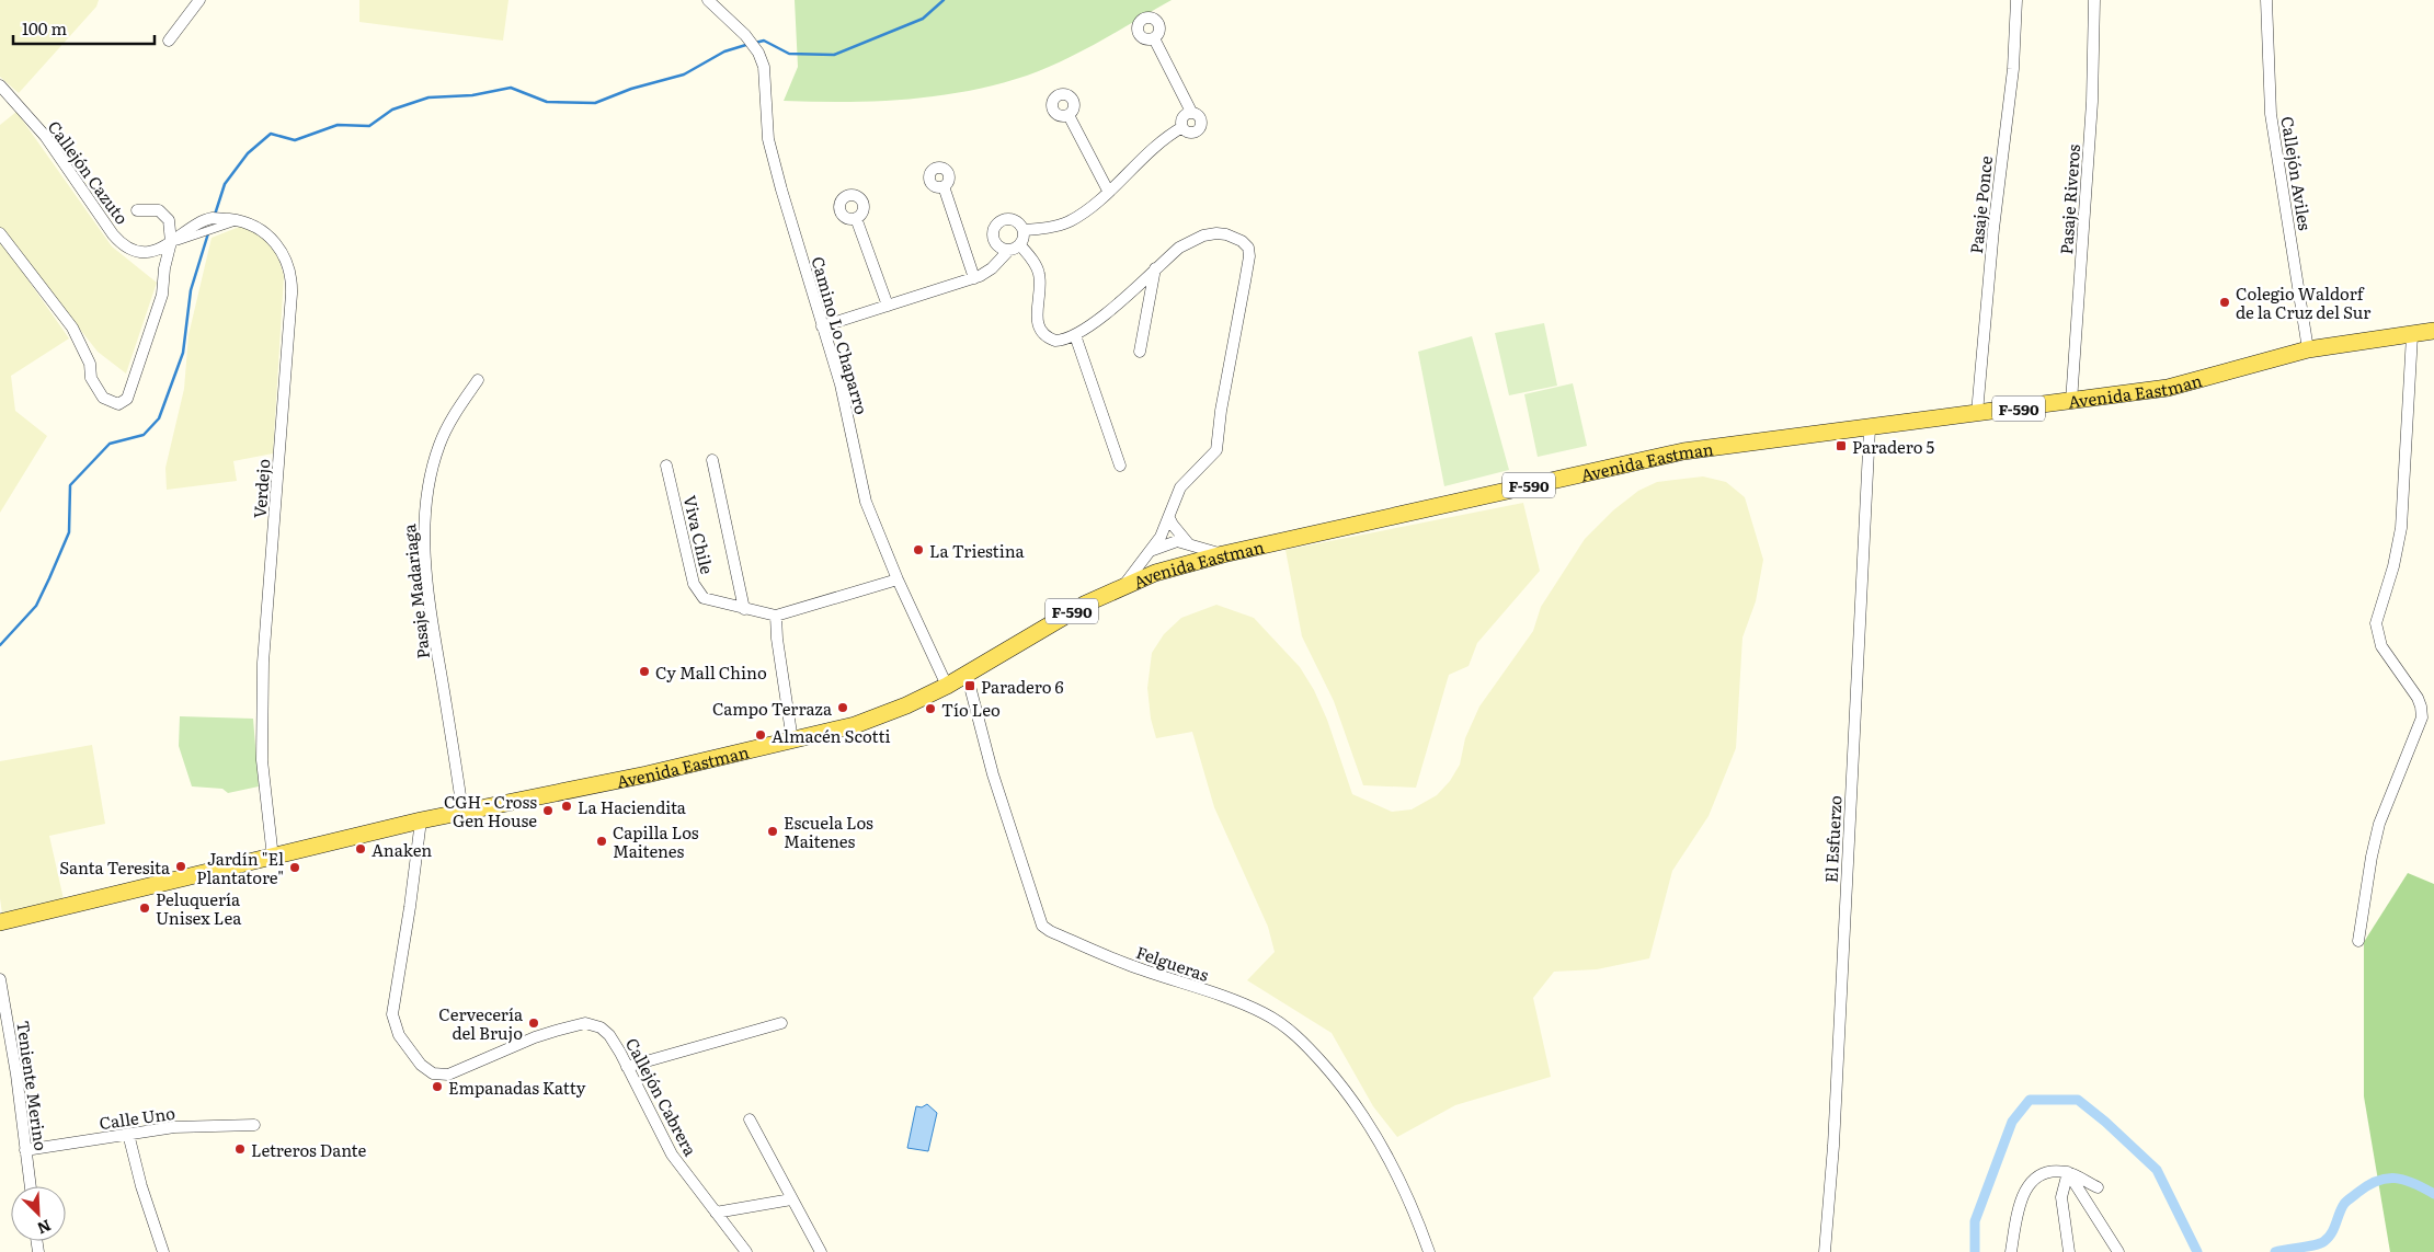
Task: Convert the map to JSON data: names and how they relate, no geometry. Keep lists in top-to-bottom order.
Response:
{
  "streets": {
    "main road": ["Avenida Eastman", "F-590"],
    "street": [
      "Callejón Cazuto",
      "Callejón Aviles",
      "Pasaje Riveros",
      "Pasaje Ponce",
      "Camino Lo Chaparro",
      "Verdejo",
      "Viva Chile",
      "Pasaje Madariaga",
      "El Esfuerzo",
      "Felgueras",
      "Teniente Merino",
      "Callejón Cabrera",
      "Calle Uno"
    ]
  },
  "crossings": [
    ["Callejón Cazuto", "Verdejo"],
    ["Callejón Aviles", "Avenida Eastman"],
    ["Pasaje Riveros", "Avenida Eastman"],
    ["Pasaje Ponce", "Avenida Eastman"],
    ["Camino Lo Chaparro", "Avenida Eastman"],
    ["Camino Lo Chaparro", "Viva Chile"],
    ["Avenida Eastman", "Verdejo"],
    ["Avenida Eastman", "Pasaje Madariaga"],
    ["Avenida Eastman", "El Esfuerzo"],
    ["Avenida Eastman", "Felgueras"],
    ["Avenida Eastman", "Callejón Cabrera"],
    ["Teniente Merino", "Calle Uno"]
  ],
  "places": {
    "other": [
      "Colegio Waldorf de la Cruz del Sur",
      "La Triestina",
      "Cy Mall Chino",
      "Campo Terraza",
      "Tío Leo",
      "Almacén Scotti",
      "La Haciendita",
      "CGH - Cross Gen House",
      "Escuela Los Maitenes",
      "Capilla Los Maitenes",
      "Anaken",
      "Santa Teresita",
      "Jardín \"El Plantatore\"",
      "Peluquería Unisex Lea",
      "Cervecería del Brujo",
      "Empanadas Katty",
      "Letreros Dante"
    ],
    "transit": ["Paradero 5", "Paradero 6"]
  },
  "scale_bar": "100 m",
  "north": "bottom right"
}
